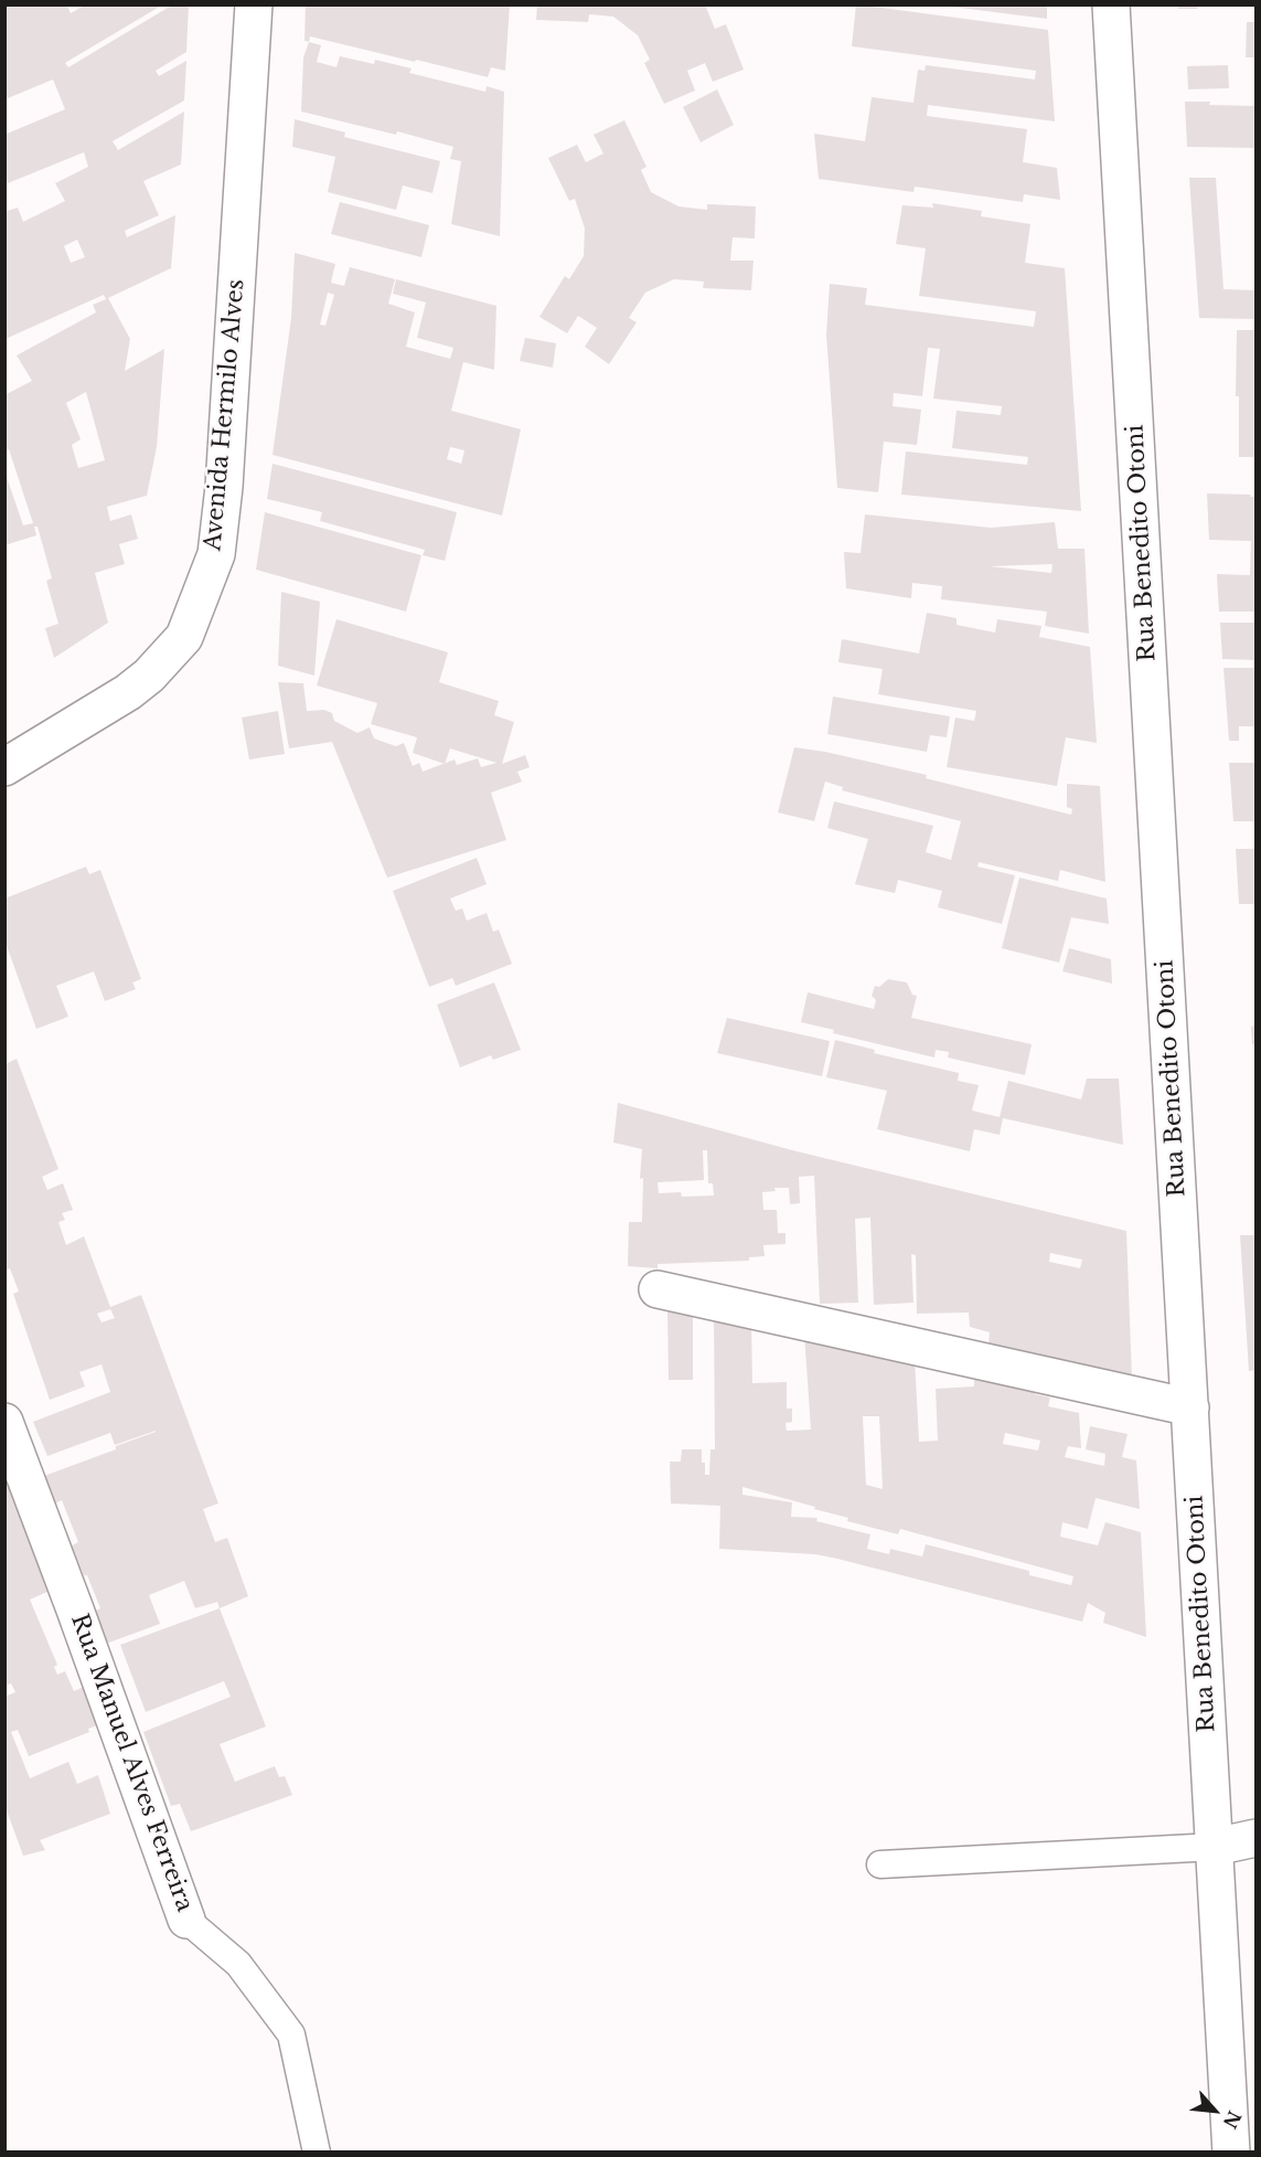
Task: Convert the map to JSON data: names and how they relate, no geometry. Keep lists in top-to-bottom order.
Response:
{
  "streets": {
    "street": ["Avenida Hermilo Alves", "Rua Benedito Otoni", "Rua Manuel Alves Ferreira"]
  },
  "north": "bottom right"
}
